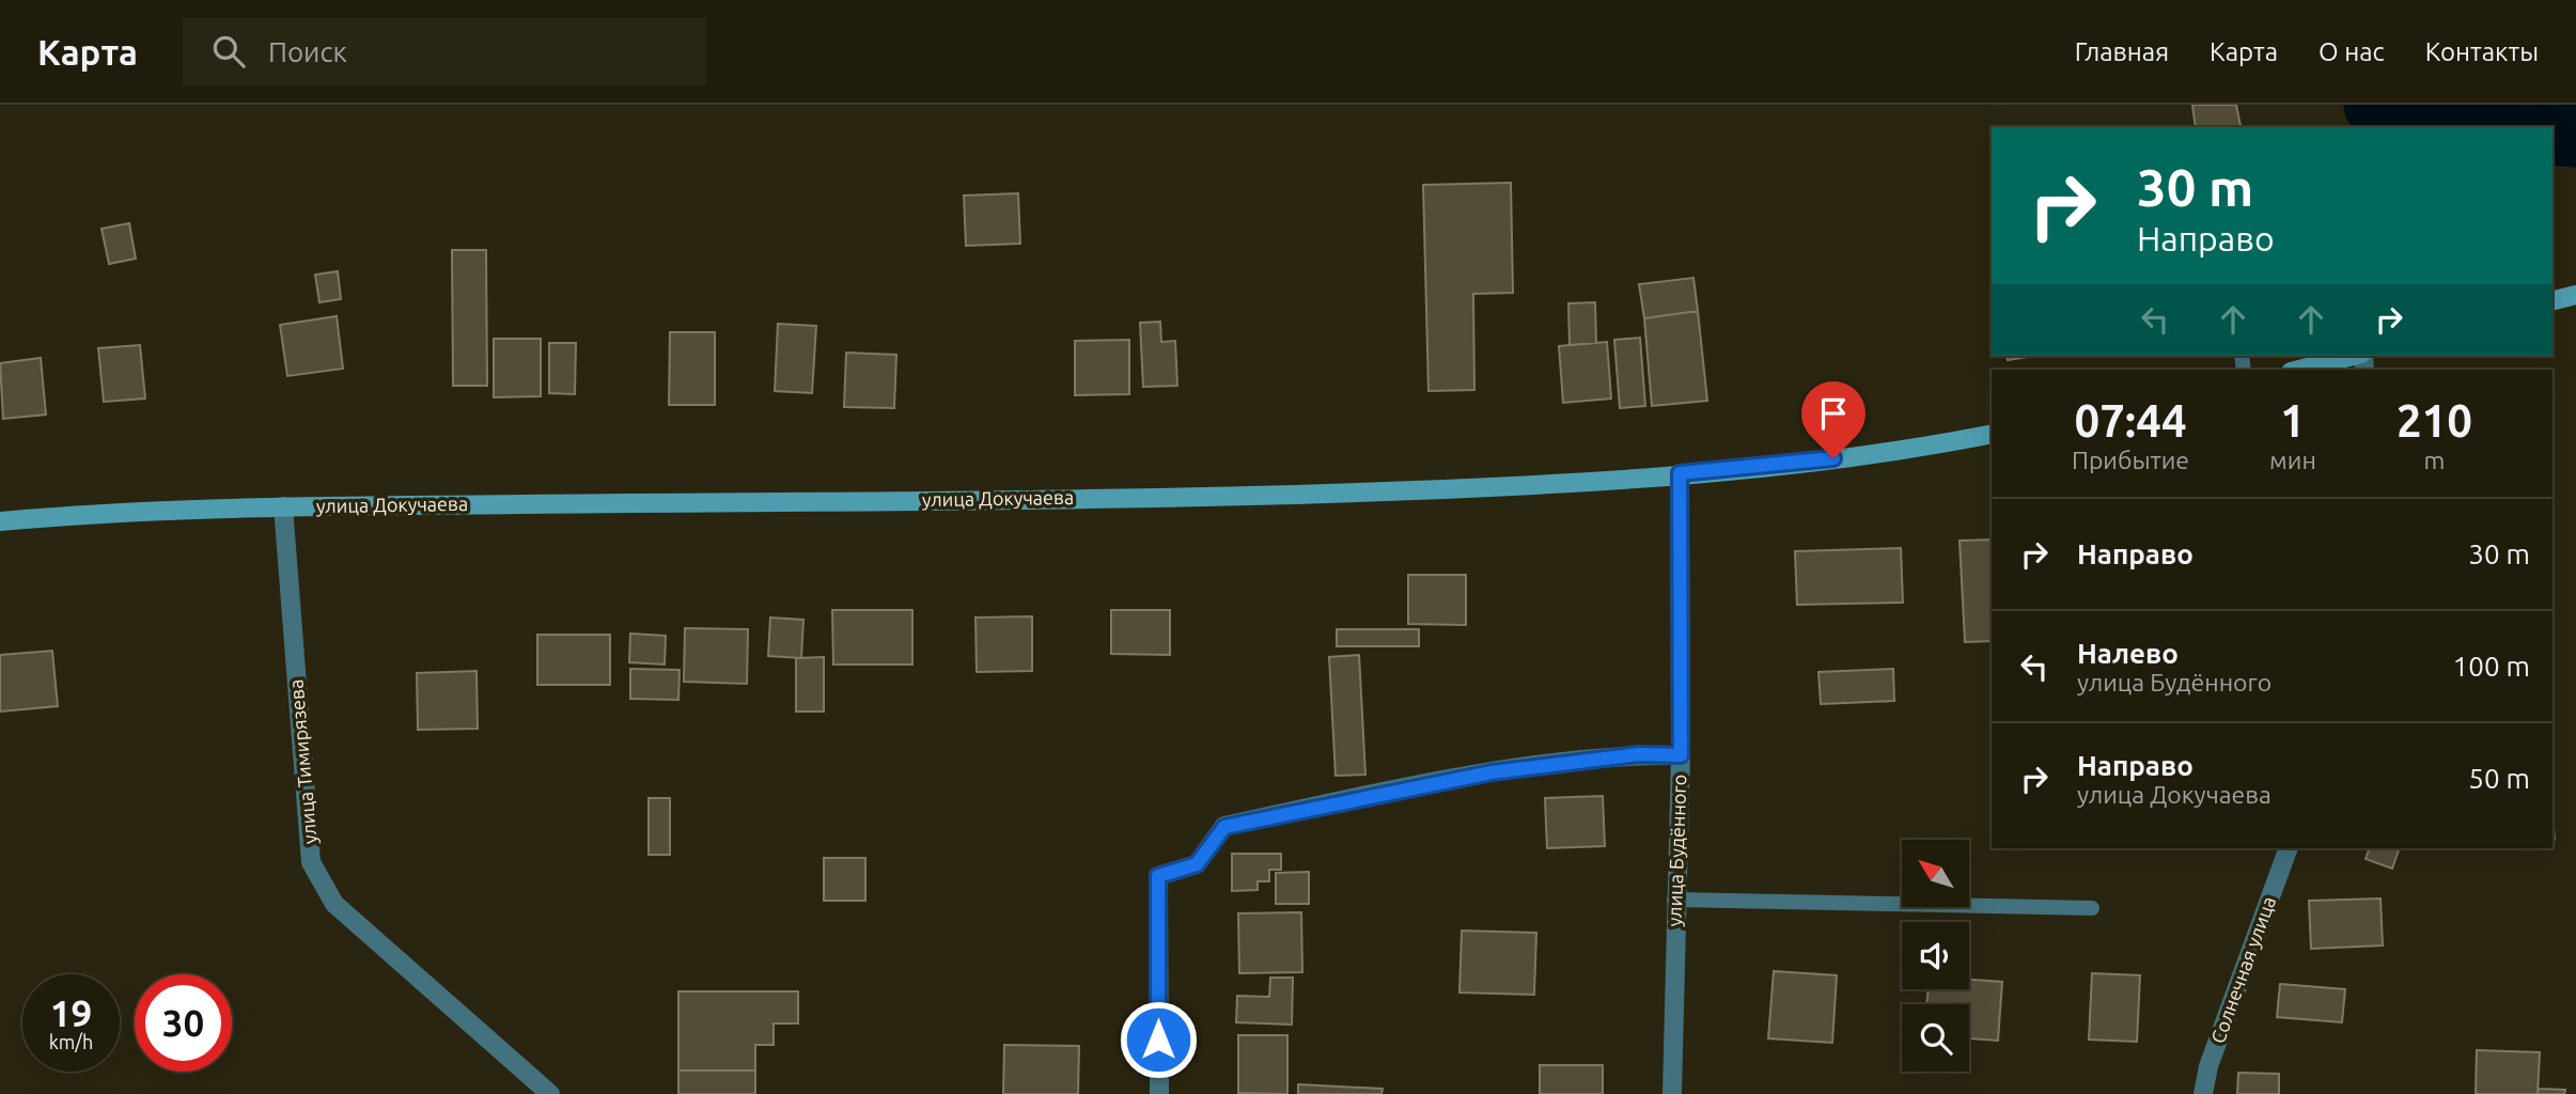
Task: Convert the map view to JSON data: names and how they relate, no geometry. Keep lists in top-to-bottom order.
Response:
{
  "streets": {
    "main road": ["улица Докучаева"],
    "street": ["улица Тимирязева", "улица Будённого", "Солнечная улица"]
  },
  "crossings": [
    ["улица Докучаева", "улица Тимирязева"],
    ["улица Докучаева", "улица Будённого"]
  ],
  "north": "top left",
  "page": {
    "header": "Карта",
    "search": "Поиск",
    "nav": [
      "Главная",
      "Карта",
      "О нас",
      "Контакты"
    ],
    "turn": ["30 m", "Направо"],
    "eta": [
      "07:44",
      "Прибытие",
      "1",
      "мин",
      "210",
      "m"
    ],
    "list": [
      {
        "name": "Направо",
        "value": "30 m"
      },
      {
        "name": "Налево",
        "note": "улица Будённого",
        "value": "100 m"
      },
      {
        "name": "Направо",
        "note": "улица Докучаева",
        "value": "50 m"
      }
    ],
    "speed": "19 km/h",
    "limit": "30"
  }
}
